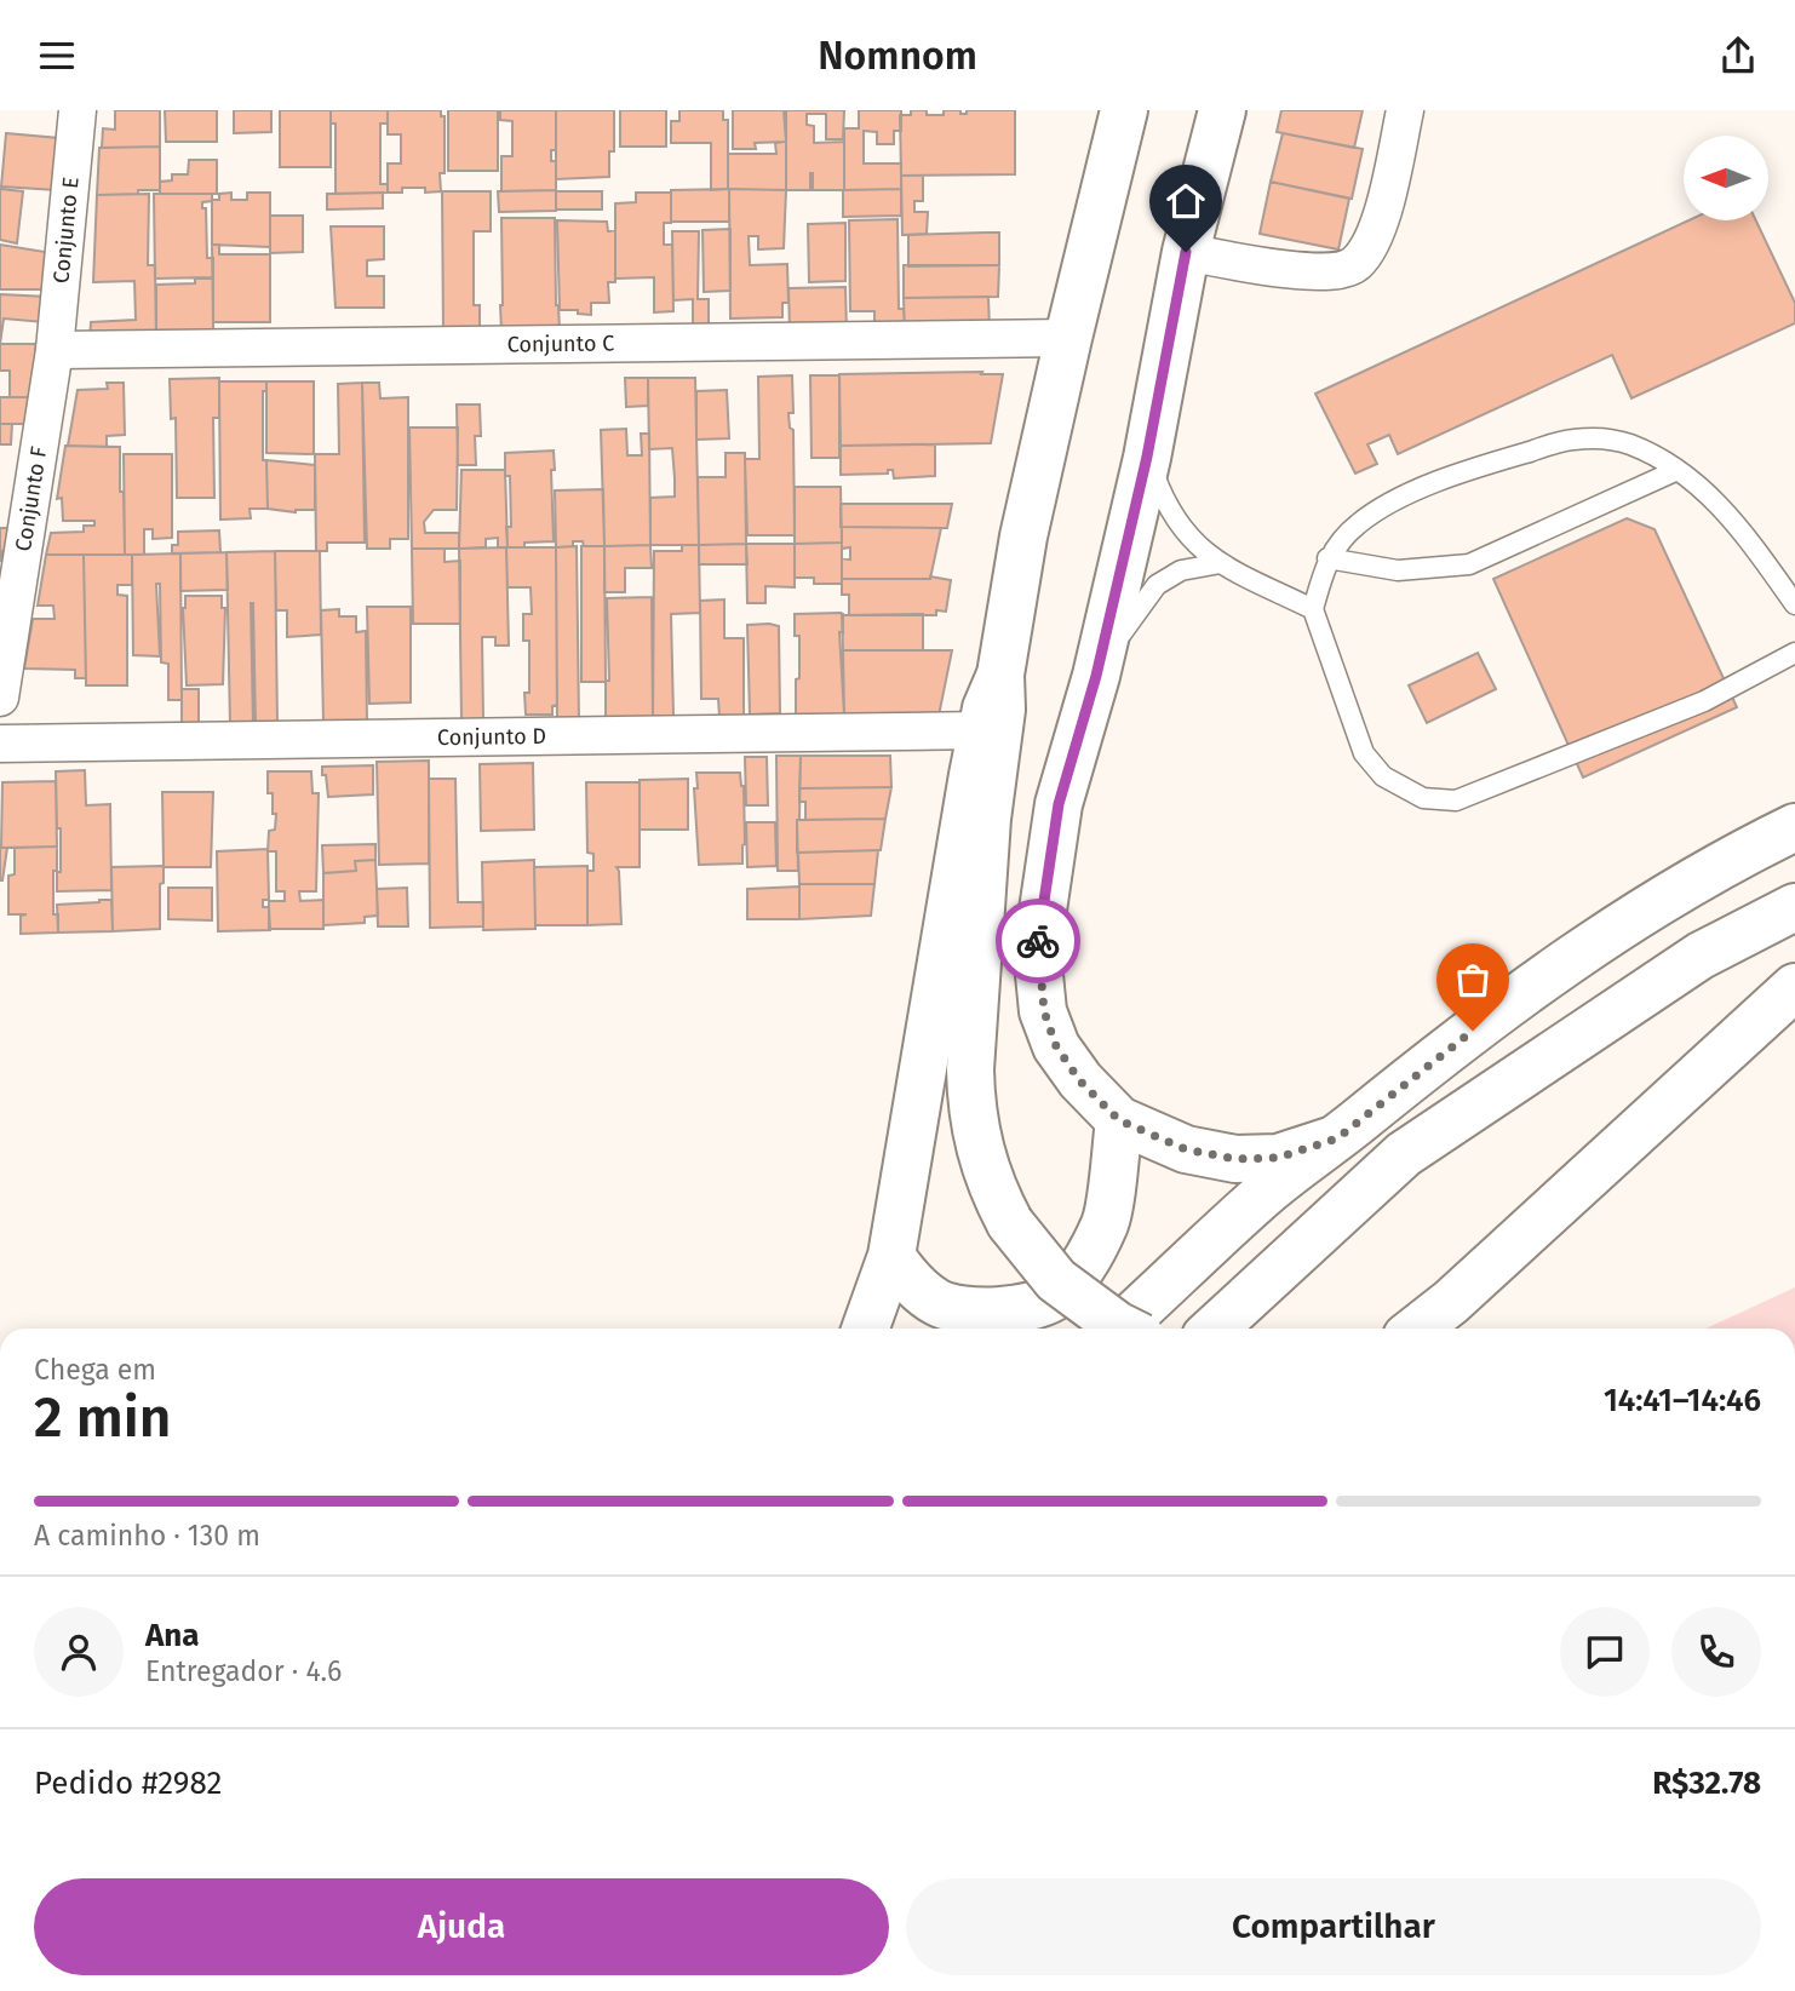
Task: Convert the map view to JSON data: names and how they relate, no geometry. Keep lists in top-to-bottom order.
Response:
{
  "streets": {
    "street": [
      "Conjunto E",
      "Conjunto C",
      "Conjunto F",
      "Conjunto D"
    ]
  },
  "crossings": [
    ["Conjunto E", "Conjunto C"],
    ["Conjunto E", "Conjunto F"],
    ["Conjunto C", "Conjunto F"]
  ],
  "north": "left",
  "page": {
    "header": "Nomnom",
    "heading": ["2 min", "Chega em", "14:41–14:46"],
    "panel": [
      "Ana",
      "Entregador · 4.6",
      "Pedido #2982",
      "R$32.78"
    ],
    "bar": "A caminho · 130 m",
    "buttons": ["Ajuda", "Compartilhar"]
  }
}
